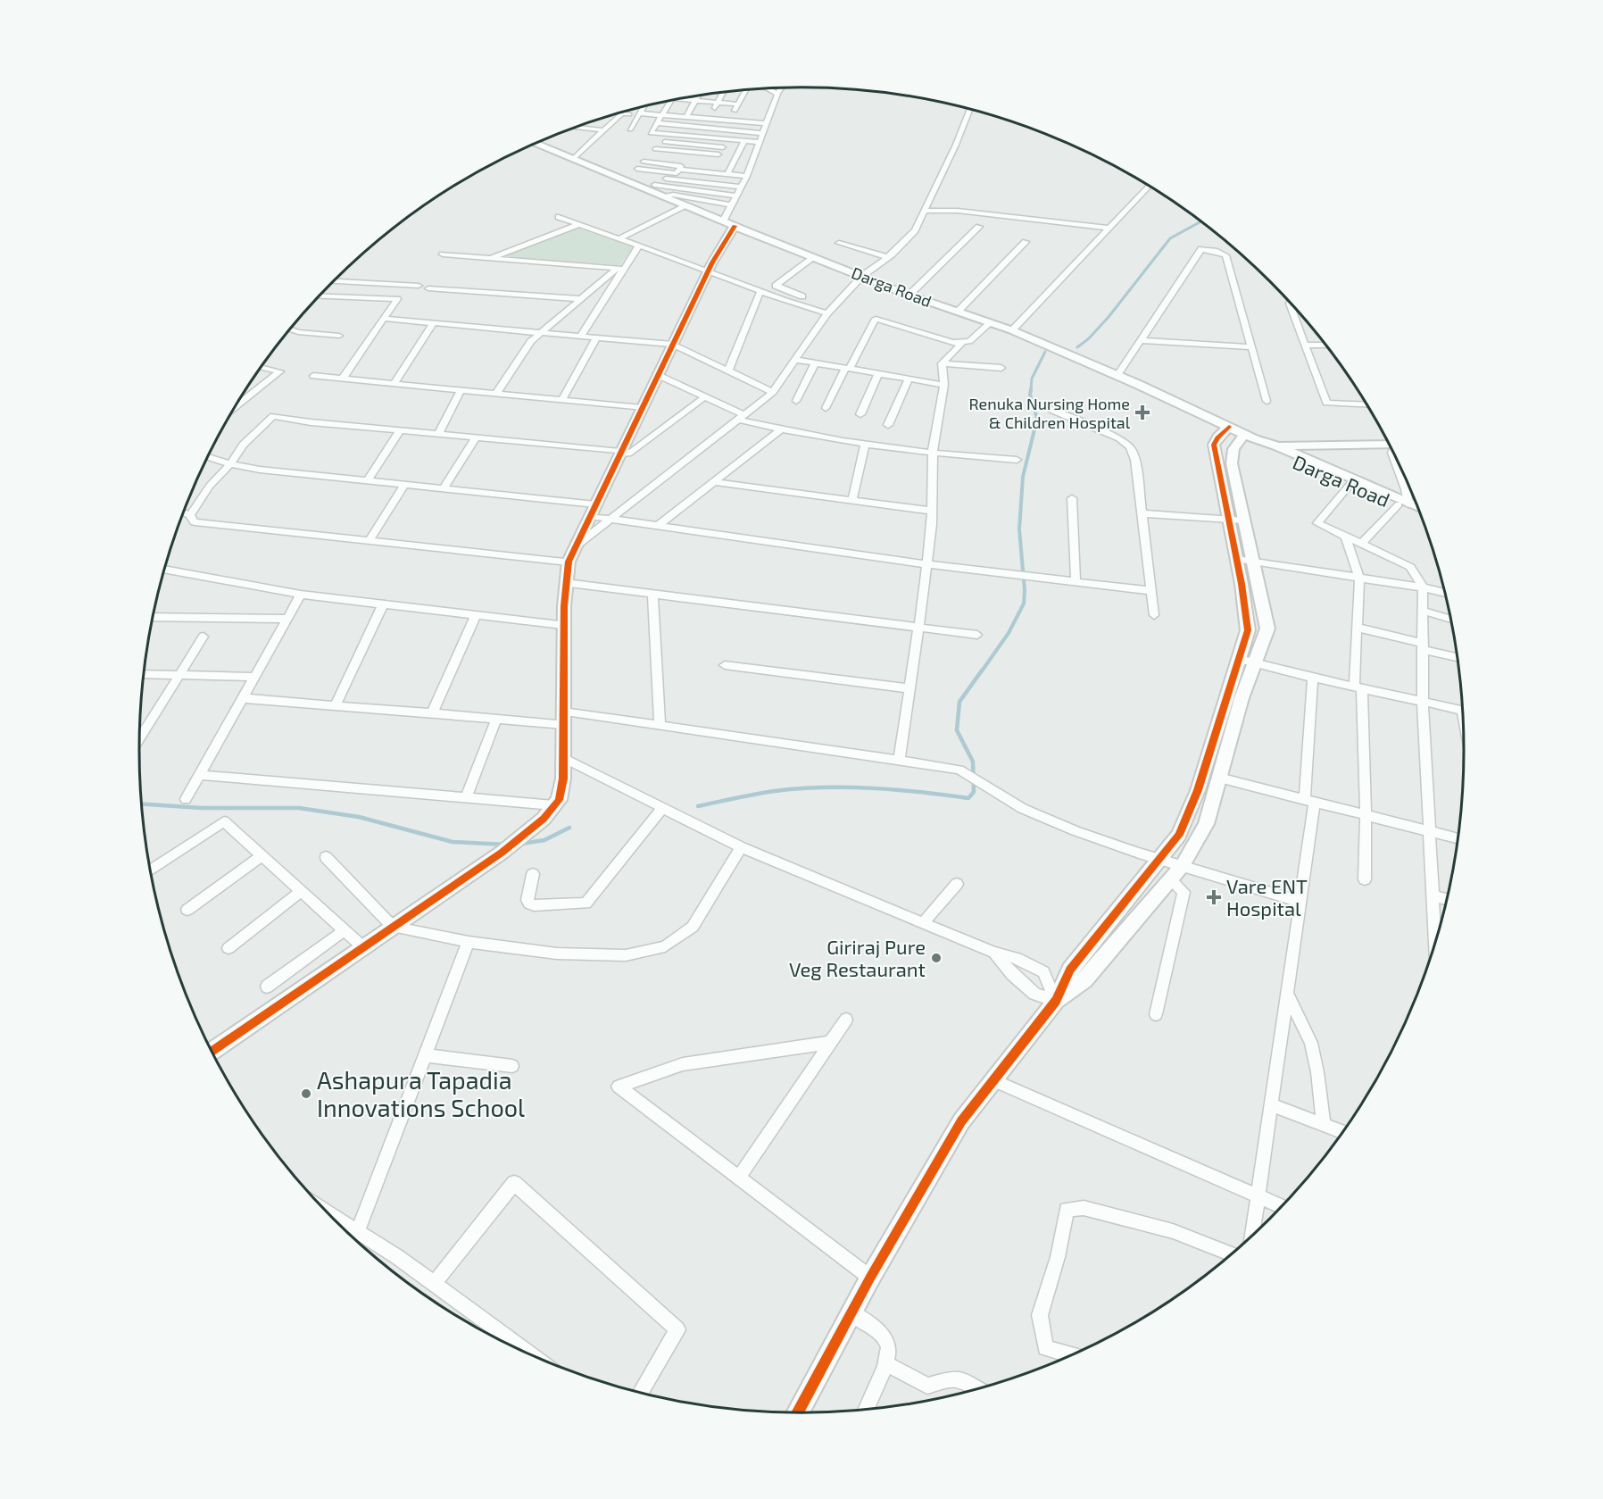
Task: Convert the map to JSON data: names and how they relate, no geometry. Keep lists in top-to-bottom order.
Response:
{
  "streets": {
    "street": ["Darga Road"]
  },
  "places": {
    "health": ["Renuka Nursing Home & Children Hospital", "Vare ENT Hospital"],
    "other": ["Giriraj Pure Veg Restaurant", "Ashapura Tapadia Innovations School"]
  }
}
